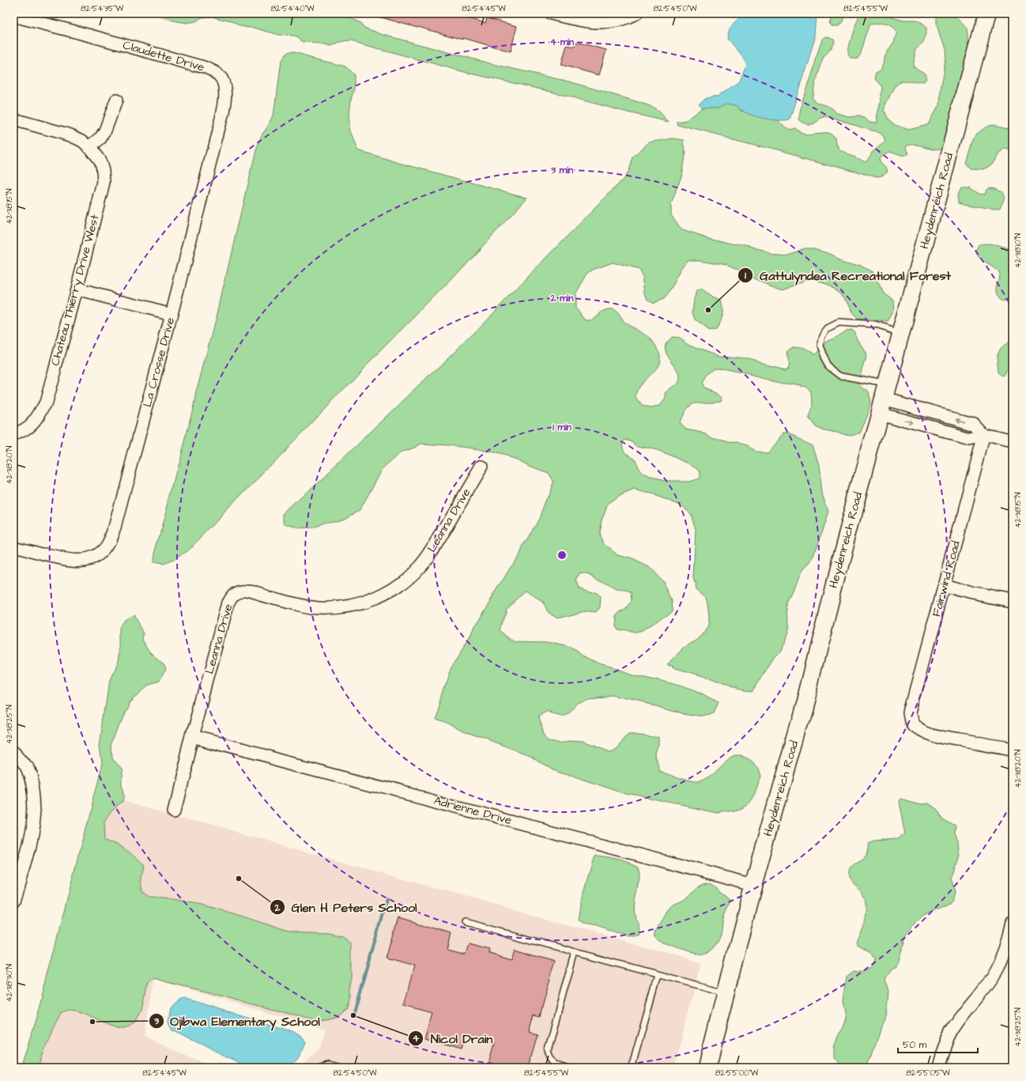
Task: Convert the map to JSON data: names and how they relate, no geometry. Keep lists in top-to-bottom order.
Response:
{
  "streets": {
    "street": [
      "Claudette Drive",
      "Heydenreich Road",
      "Chateau Thierry Drive West",
      "La Crosse Drive",
      "Leanna Drive",
      "Fairwind Road",
      "Adrienne Drive"
    ]
  },
  "crossings": [
    ["Claudette Drive", "La Crosse Drive"],
    ["Heydenreich Road", "Adrienne Drive"],
    ["Leanna Drive", "Adrienne Drive"]
  ],
  "places": [
    "Gattulyndea Recreational Forest",
    "Glen H Peters School",
    "Nicol Drain",
    "Ojibwa Elementary School"
  ],
  "scale_bar": "50 m",
  "coordinates": [
    "82°54'35\"W",
    "82°54'40\"W",
    "82°54'45\"W",
    "82°54'50\"W",
    "82°54'55\"W",
    "42°38'15\"N",
    "42°38'10\"N",
    "42°38'20\"N",
    "42°38'25\"N",
    "42°38'30\"N",
    "82°55'00\"W",
    "82°55'05\"W"
  ],
  "rings": [
    "4 min",
    "3 min",
    "2 min",
    "1 min"
  ]
}
